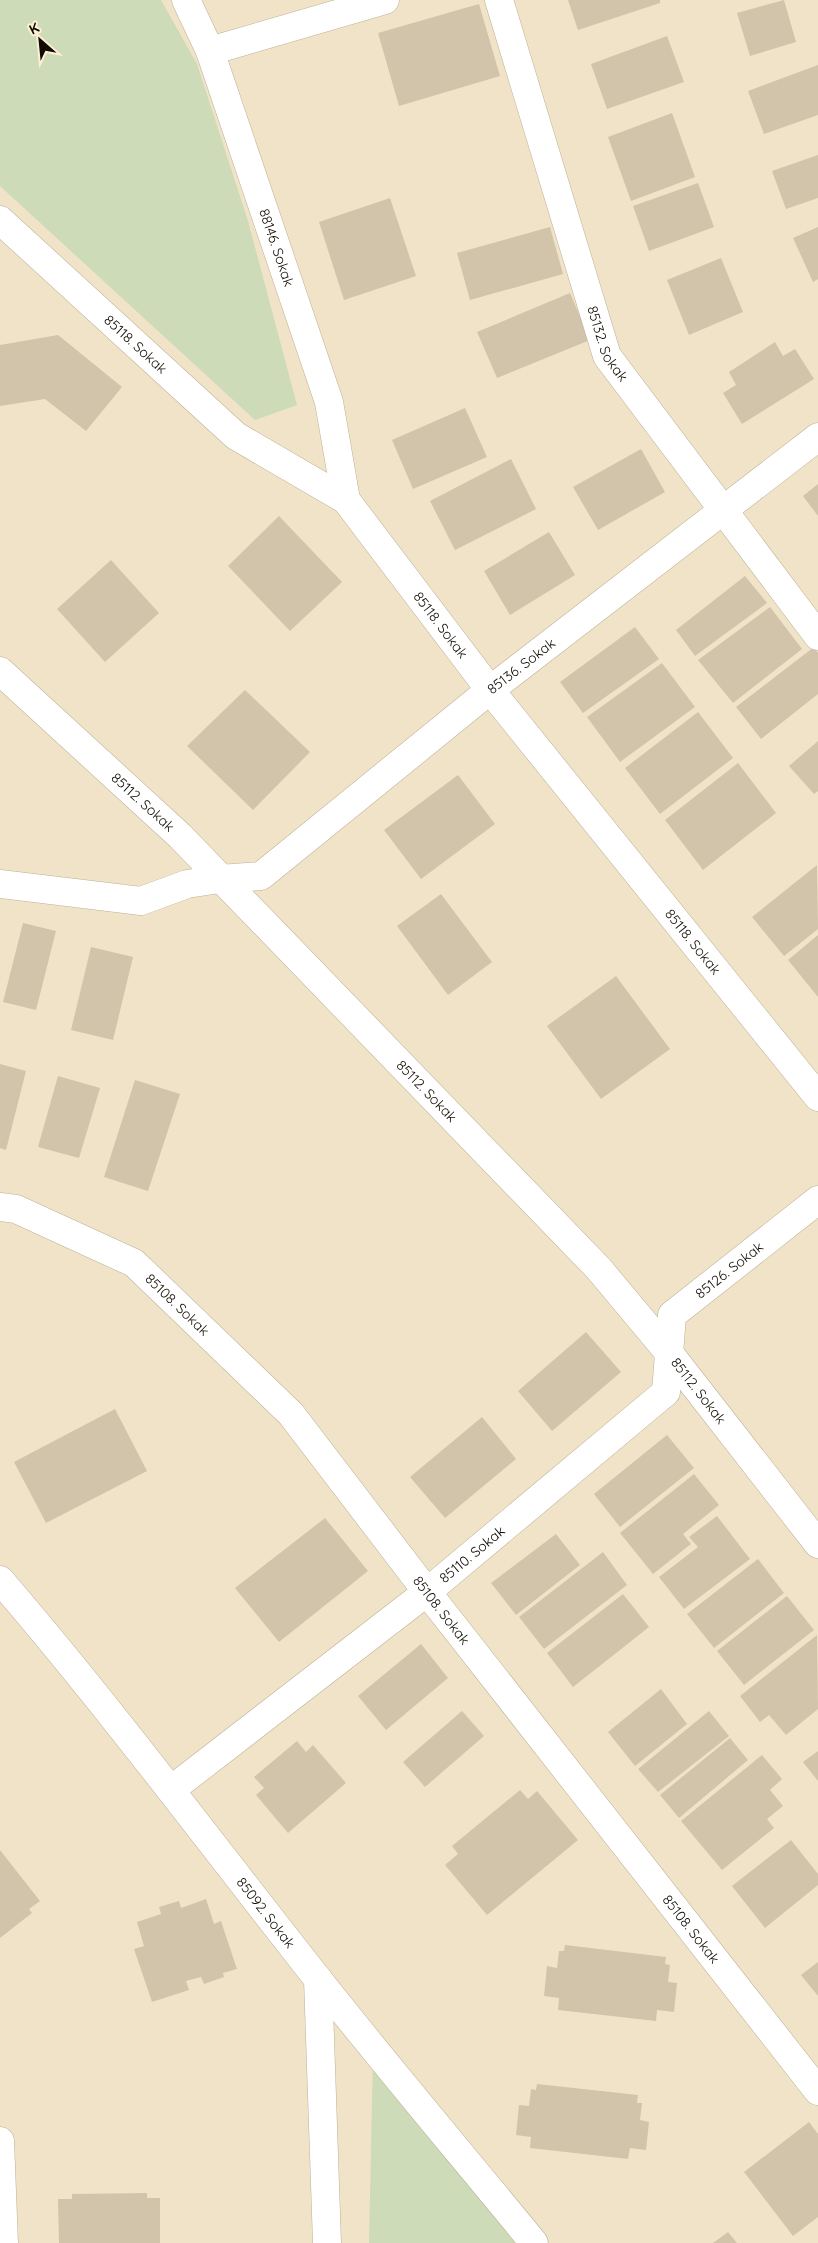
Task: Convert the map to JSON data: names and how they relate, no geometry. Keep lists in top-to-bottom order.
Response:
{
  "streets": {
    "street": [
      "88146. Sokak",
      "85132. Sokak",
      "85118. Sokak",
      "85136. Sokak",
      "85112. Sokak",
      "85126. Sokak",
      "85108. Sokak",
      "85110. Sokak",
      "85092. Sokak"
    ]
  },
  "crossings": [
    ["88146. Sokak", "85118. Sokak"],
    ["85132. Sokak", "85136. Sokak"],
    ["85118. Sokak", "85136. Sokak"],
    ["85136. Sokak", "85112. Sokak"],
    ["85112. Sokak", "85126. Sokak"],
    ["85112. Sokak", "85110. Sokak"],
    ["85126. Sokak", "85110. Sokak"],
    ["85108. Sokak", "85110. Sokak"],
    ["85110. Sokak", "85092. Sokak"]
  ],
  "north": "top left"
}
